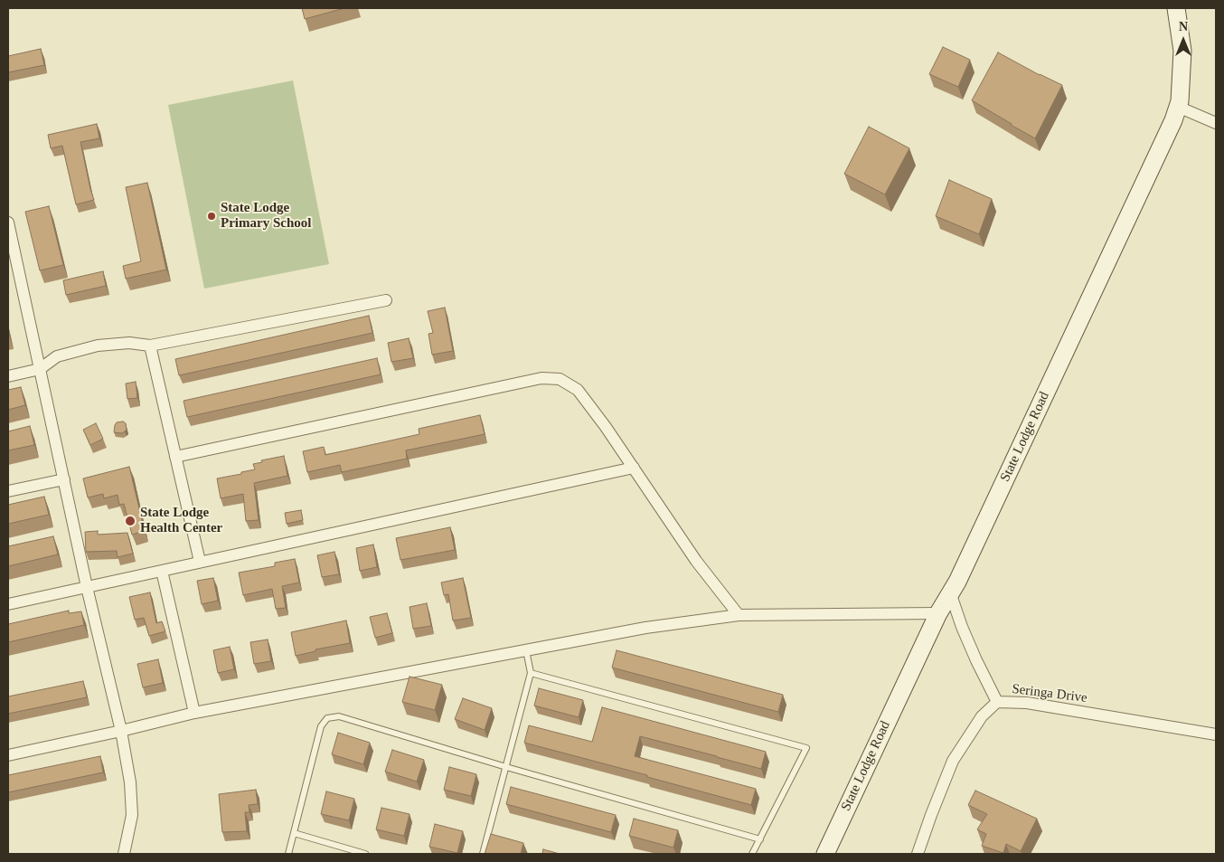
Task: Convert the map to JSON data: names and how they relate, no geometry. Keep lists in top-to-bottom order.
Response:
{
  "streets": {
    "street": ["State Lodge Road", "Seringa Drive"]
  },
  "places": ["State Lodge Primary School", "State Lodge Health Center"],
  "north": "top"
}
